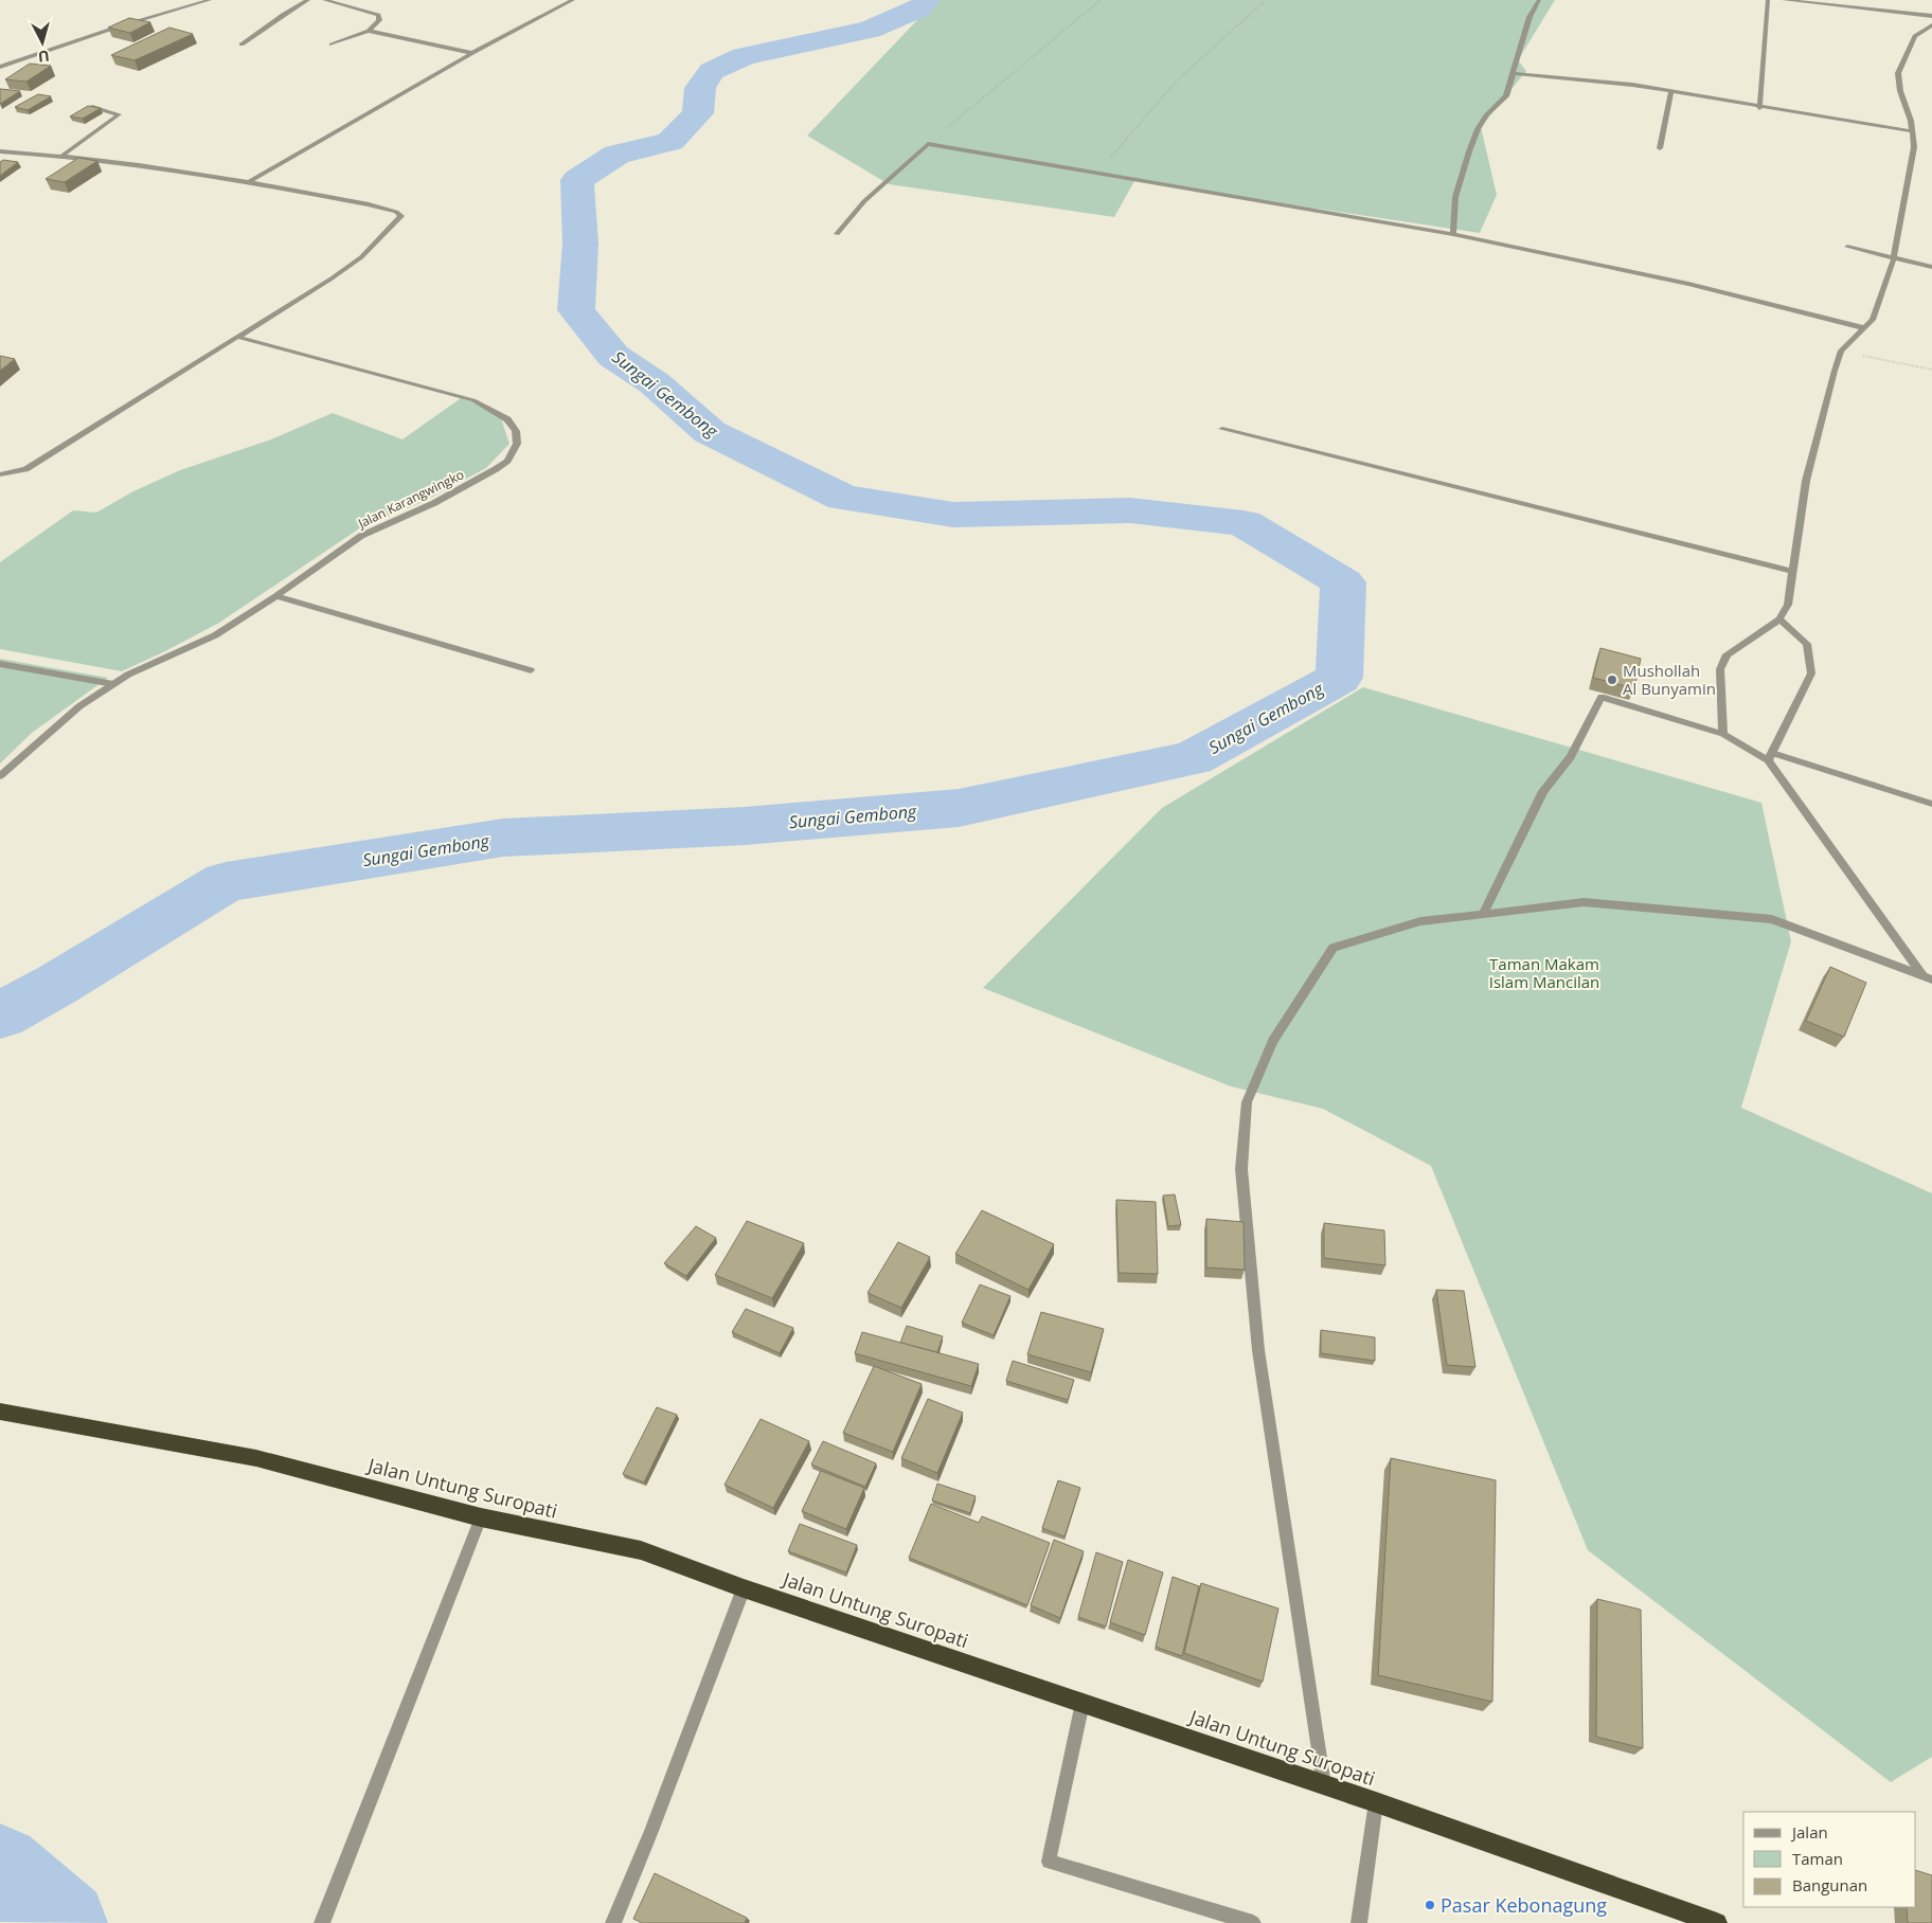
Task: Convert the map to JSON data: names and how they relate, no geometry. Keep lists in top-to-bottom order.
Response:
{
  "streets": {
    "highway": ["Jalan Untung Suropati"],
    "street": ["Jalan Karangwingko"]
  },
  "water": ["Sungai Gembong"],
  "parks": ["Taman Makam Islam Mancilan"],
  "places": ["Mushollah Al Bunyamin", "Pasar Kebonagung"],
  "legend": ["Jalan", "Taman", "Bangunan"],
  "north": "bottom"
}
